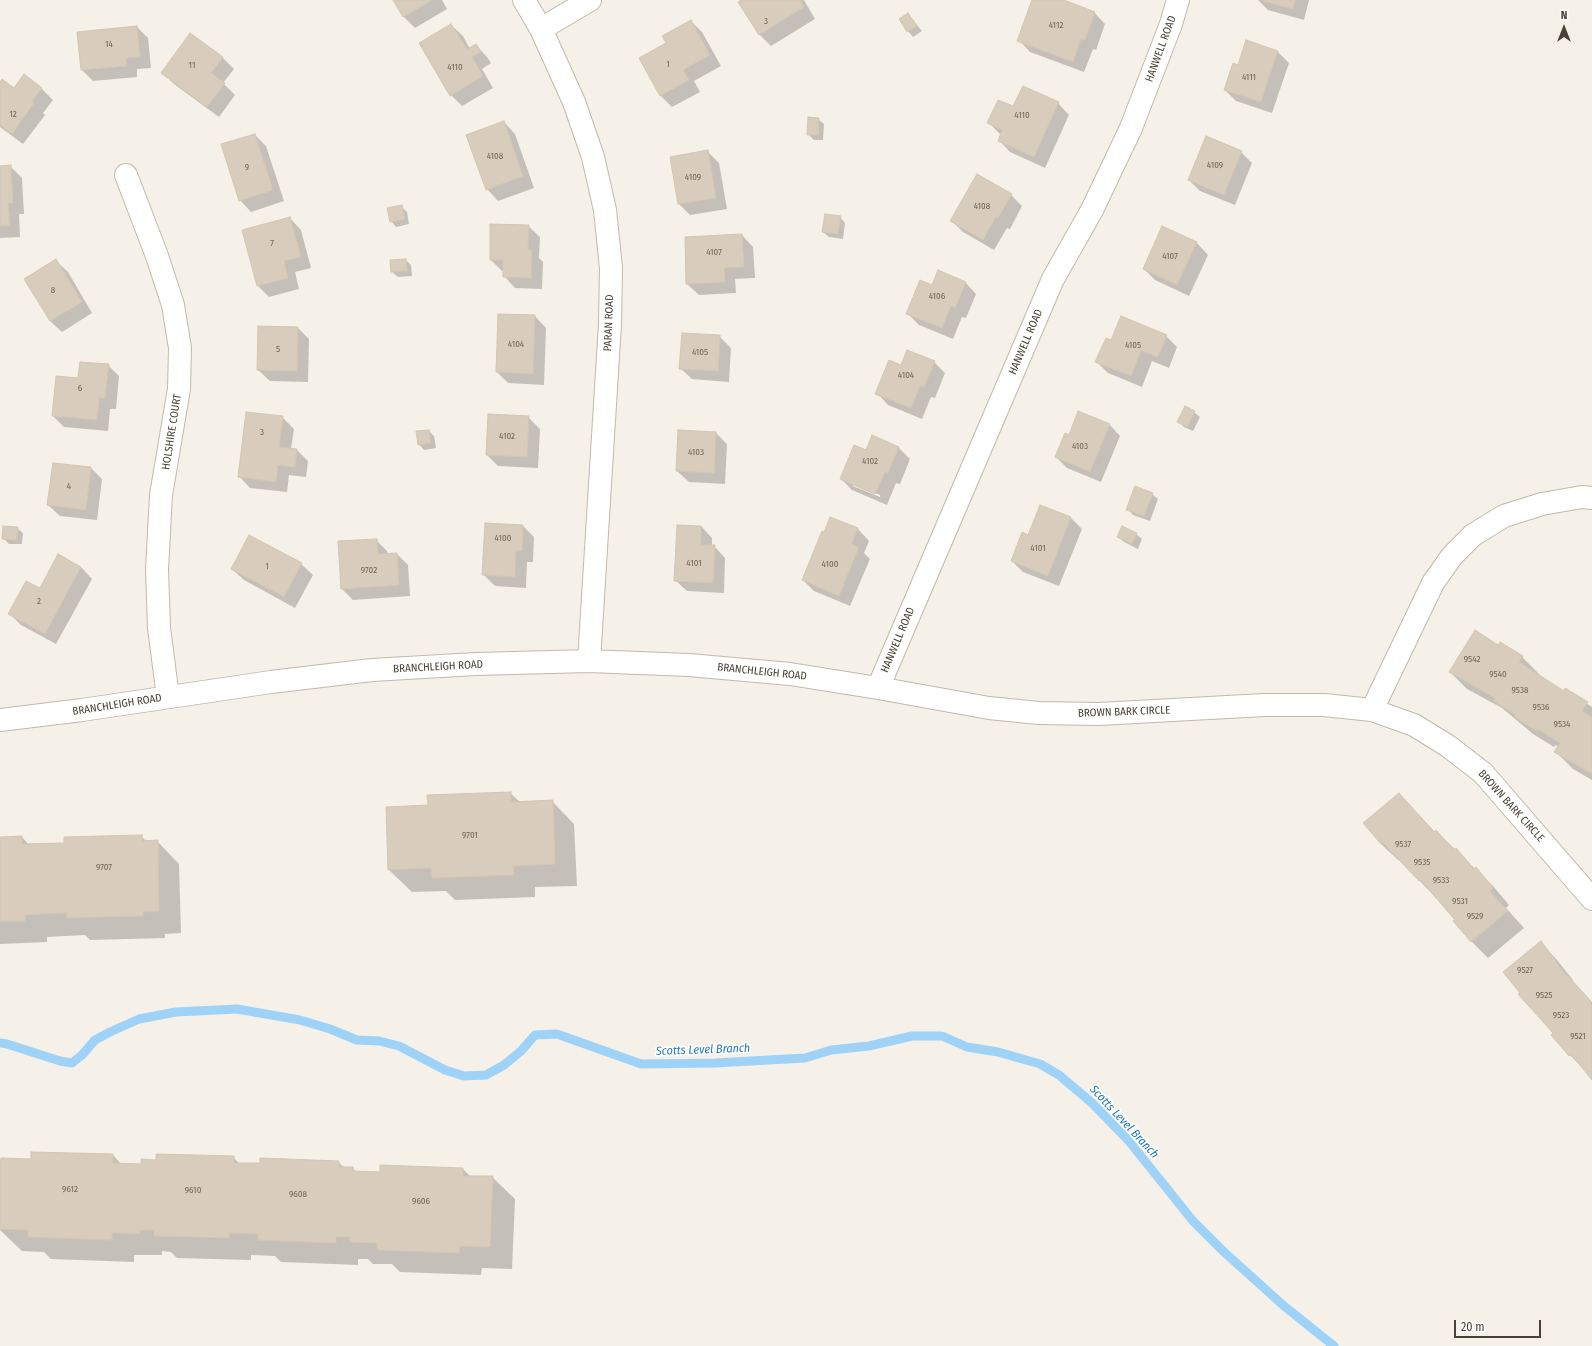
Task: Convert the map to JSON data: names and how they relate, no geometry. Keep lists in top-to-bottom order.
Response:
{
  "streets": {
    "street": [
      "HANWELL ROAD",
      "PARAN ROAD",
      "HOLSHIRE COURT",
      "BRANCHLEIGH ROAD",
      "BROWN BARK CIRCLE"
    ]
  },
  "crossings": [
    ["HANWELL ROAD", "BRANCHLEIGH ROAD"],
    ["HANWELL ROAD", "BROWN BARK CIRCLE"],
    ["PARAN ROAD", "BRANCHLEIGH ROAD"],
    ["HOLSHIRE COURT", "BRANCHLEIGH ROAD"],
    ["BRANCHLEIGH ROAD", "BROWN BARK CIRCLE"]
  ],
  "water": ["Scotts Level Branch"],
  "house_numbers": [
    "3",
    "4112",
    "14",
    "1",
    "11",
    "4110",
    "4111",
    "12",
    "4110",
    "4108",
    "4109",
    "9",
    "4109",
    "4108",
    "7",
    "4107",
    "4107",
    "8",
    "4106",
    "4104",
    "4105",
    "5",
    "4105",
    "4104",
    "6",
    "3",
    "4102",
    "4103",
    "4103",
    "4102",
    "4",
    "4100",
    "4101",
    "4101",
    "4100",
    "1",
    "9702",
    "2",
    "9542",
    "9540",
    "9538",
    "9536",
    "9534",
    "9701",
    "9537",
    "9535",
    "9707",
    "9533",
    "9531",
    "9529",
    "9527",
    "9525",
    "9523",
    "9521",
    "9612",
    "9610",
    "9608",
    "9606"
  ],
  "scale_bar": "20 m",
  "north": "top"
}
